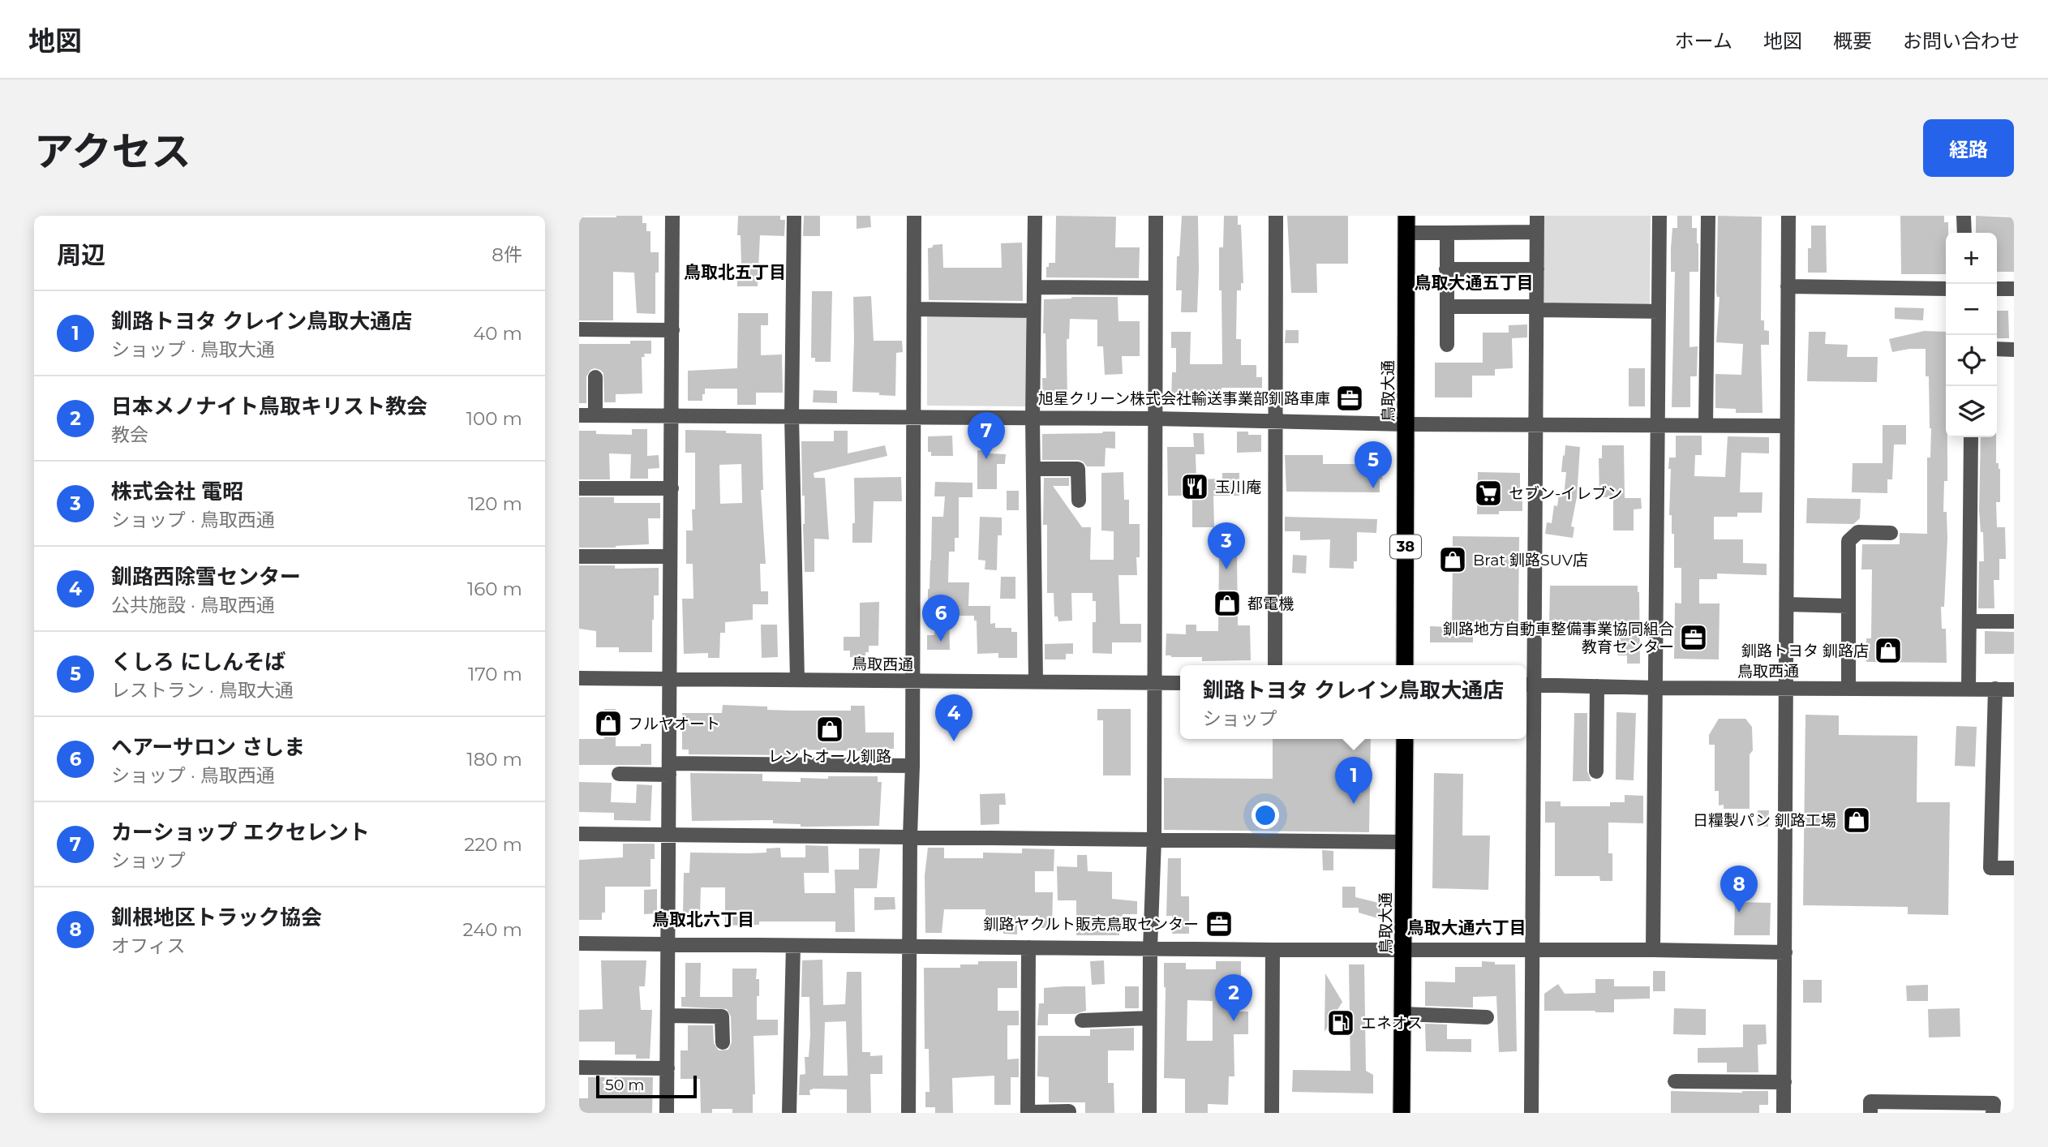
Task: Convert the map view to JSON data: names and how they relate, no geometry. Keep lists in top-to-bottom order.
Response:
{
  "streets": {
    "highway": ["鳥取大通", "38"],
    "street": ["鳥取西通"]
  },
  "districts": [
    "鳥取北五丁目",
    "鳥取大通五丁目",
    "鳥取北六丁目",
    "鳥取大通六丁目"
  ],
  "places": {
    "office": ["旭星クリーン株式会社輸送事業部釧路車庫", "釧路地方自動車整備事業協同組合 教育センター", "釧路ヤクルト販売鳥取センター"],
    "restaurant": ["玉川庵"],
    "supermarket": ["セブン-イレブン"],
    "shop": [
      "Brat 釧路SUV店",
      "都電機",
      "釧路トヨタ 釧路店",
      "フルヤオート",
      "レントオール釧路",
      "日糧製パン 釧路工場"
    ],
    "fuel station": ["エネオス"]
  },
  "scale_bar": "50 m",
  "page": {
    "header": "地図",
    "nav": [
      "ホーム",
      "地図",
      "概要",
      "お問い合わせ"
    ],
    "title": "アクセス",
    "buttons": "経路",
    "heading": ["周辺", "8件"],
    "map_buttons": ["+", "−"],
    "list": [
      {
        "mark": "1",
        "name": "釧路トヨタ クレイン鳥取大通店",
        "note": "ショップ · 鳥取大通",
        "value": "40 m"
      },
      {
        "mark": "2",
        "name": "日本メノナイト鳥取キリスト教会",
        "note": "教会",
        "value": "100 m"
      },
      {
        "mark": "3",
        "name": "株式会社 電昭",
        "note": "ショップ · 鳥取西通",
        "value": "120 m"
      },
      {
        "mark": "4",
        "name": "釧路西除雪センター",
        "note": "公共施設 · 鳥取西通",
        "value": "160 m"
      },
      {
        "mark": "5",
        "name": "くしろ にしんそば",
        "note": "レストラン · 鳥取大通",
        "value": "170 m"
      },
      {
        "mark": "6",
        "name": "ヘアーサロン さしま",
        "note": "ショップ · 鳥取西通",
        "value": "180 m"
      },
      {
        "mark": "7",
        "name": "カーショップ エクセレント",
        "note": "ショップ",
        "value": "220 m"
      },
      {
        "mark": "8",
        "name": "釧根地区トラック協会",
        "note": "オフィス",
        "value": "240 m"
      }
    ],
    "pins": [
      "7",
      "5",
      "3",
      "6",
      "4",
      "1",
      "8",
      "2"
    ],
    "popup": ["釧路トヨタ クレイン鳥取大通店", "ショップ"],
    "scale": "50 m"
  }
}
